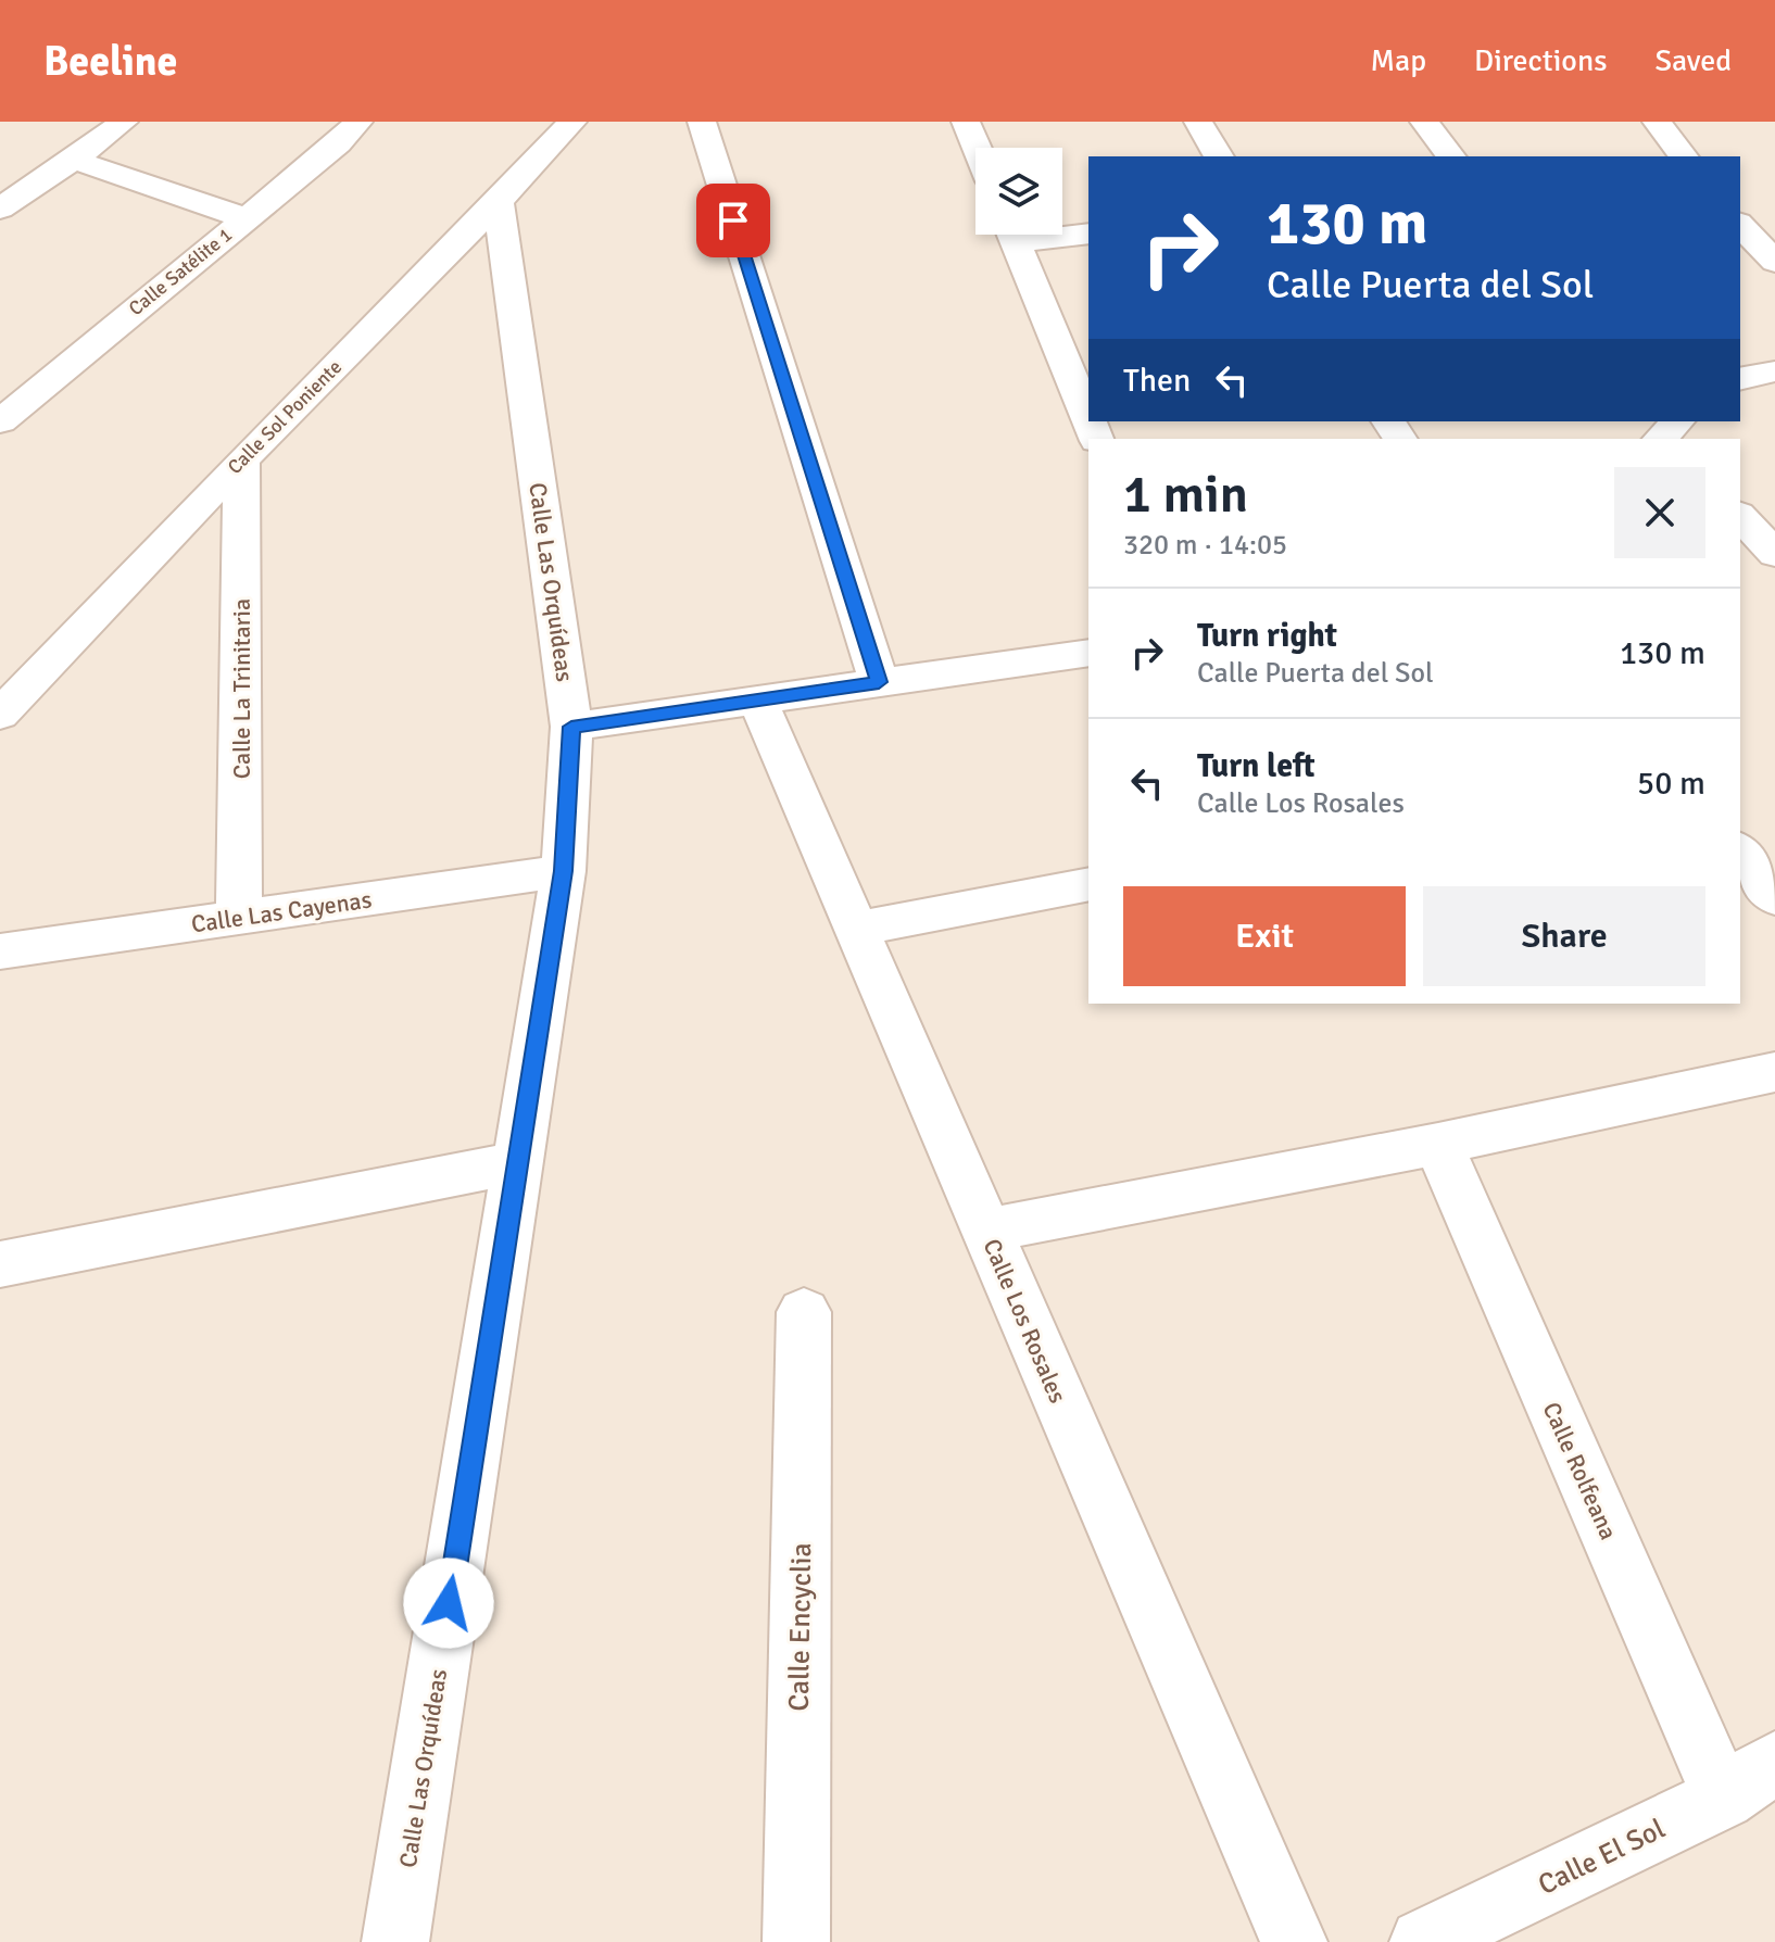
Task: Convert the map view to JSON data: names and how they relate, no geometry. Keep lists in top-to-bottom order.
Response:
{
  "streets": {
    "street": [
      "Calle Satélite 1",
      "Calle Sol Poniente",
      "Calle Las Orquídeas",
      "Calle La Trinitaria",
      "Calle Las Cayenas",
      "Calle Los Rosales",
      "Calle Rolfeana",
      "Calle Encyclia",
      "Calle El Sol"
    ]
  },
  "crossings": [
    ["Calle Sol Poniente", "Calle Las Orquídeas"],
    ["Calle Sol Poniente", "Calle La Trinitaria"],
    ["Calle Las Orquídeas", "Calle Las Cayenas"],
    ["Calle La Trinitaria", "Calle Las Cayenas"],
    ["Calle Rolfeana", "Calle El Sol"]
  ],
  "page": {
    "header": "Beeline",
    "nav": ["Map", "Directions", "Saved"],
    "turn": ["130 m", "Calle Puerta del Sol"],
    "then": "Then",
    "heading": ["1 min", "320 m · 14:05"],
    "list": [
      {
        "name": "Turn right",
        "note": "Calle Puerta del Sol",
        "value": "130 m"
      },
      {
        "name": "Turn left",
        "note": "Calle Los Rosales",
        "value": "50 m"
      }
    ],
    "buttons": ["Exit", "Share"]
  }
}
